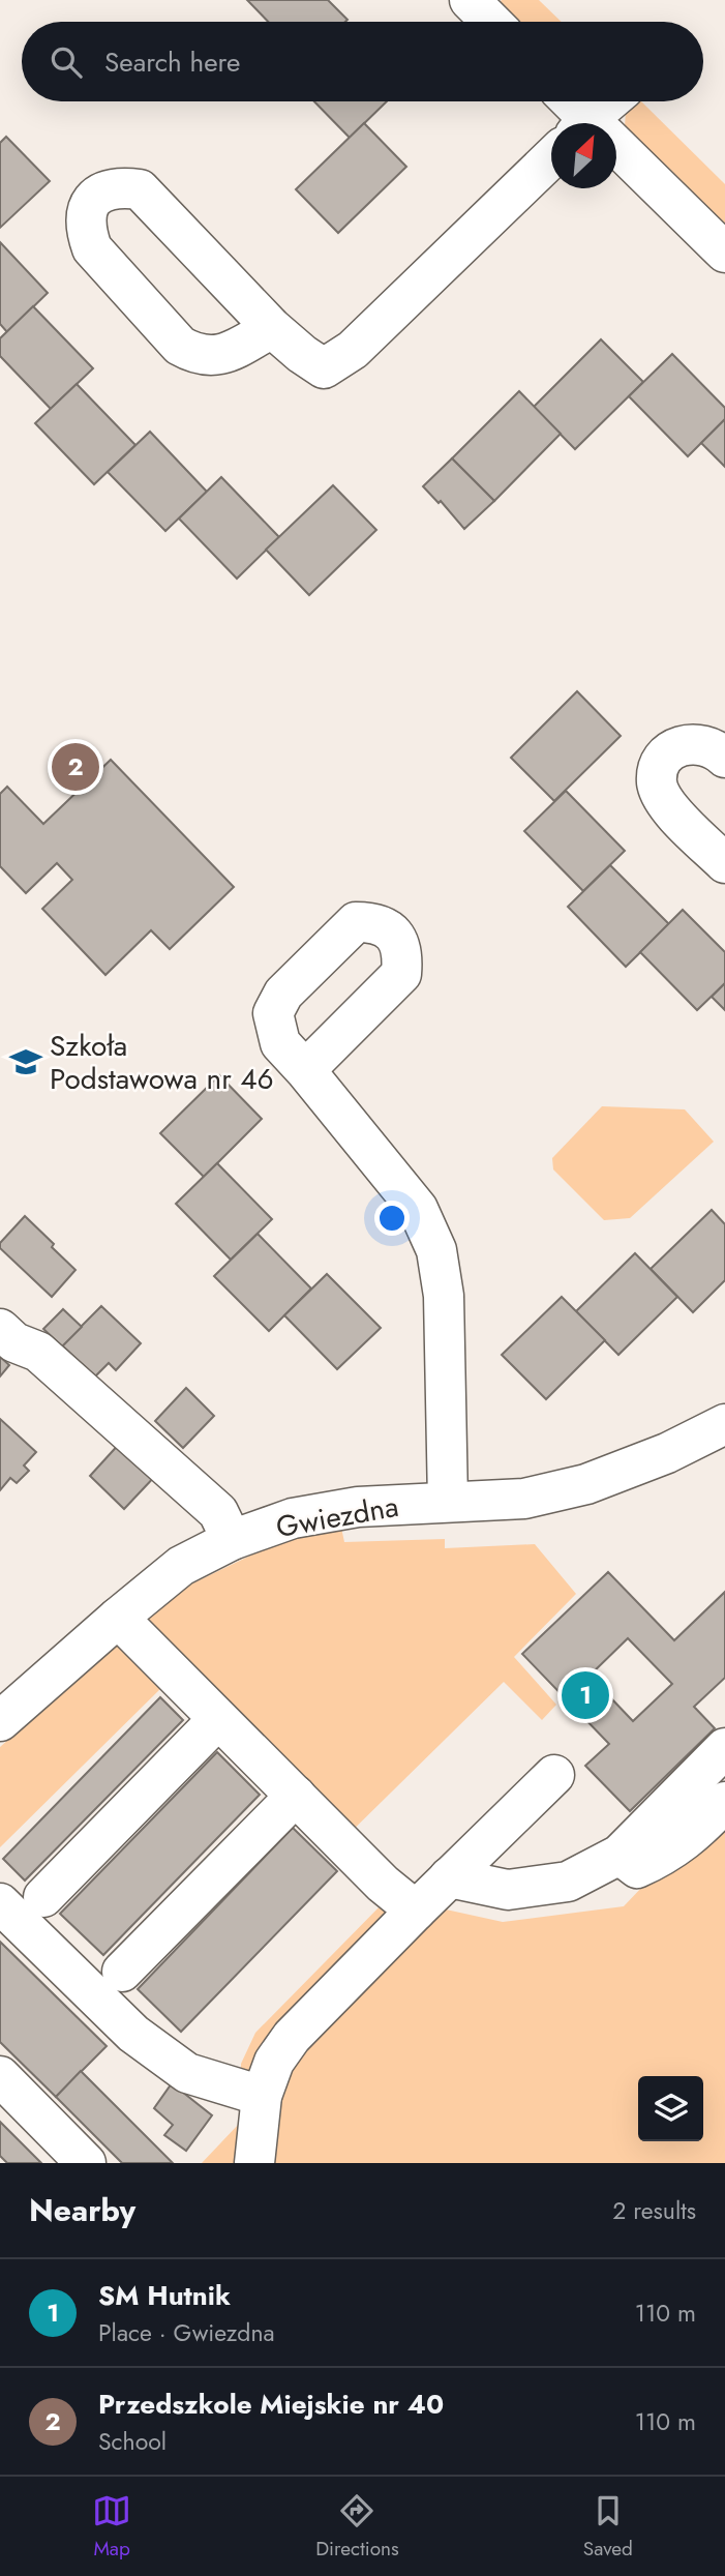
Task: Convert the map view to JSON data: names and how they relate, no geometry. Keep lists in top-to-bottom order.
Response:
{
  "streets": {
    "street": ["Gwiezdna"]
  },
  "places": {
    "school or university": ["Szkoła Podstawowa nr 46"]
  },
  "north": "top right",
  "page": {
    "search": "Search here",
    "pins": ["2", "1"],
    "heading": ["Nearby", "2 results"],
    "list": [
      {
        "mark": "1",
        "name": "SM Hutnik",
        "note": "Place · Gwiezdna",
        "value": "110 m"
      },
      {
        "mark": "2",
        "name": "Przedszkole Miejskie nr 40",
        "note": "School",
        "value": "110 m"
      }
    ],
    "nav": ["Map", "Directions", "Saved"]
  }
}
